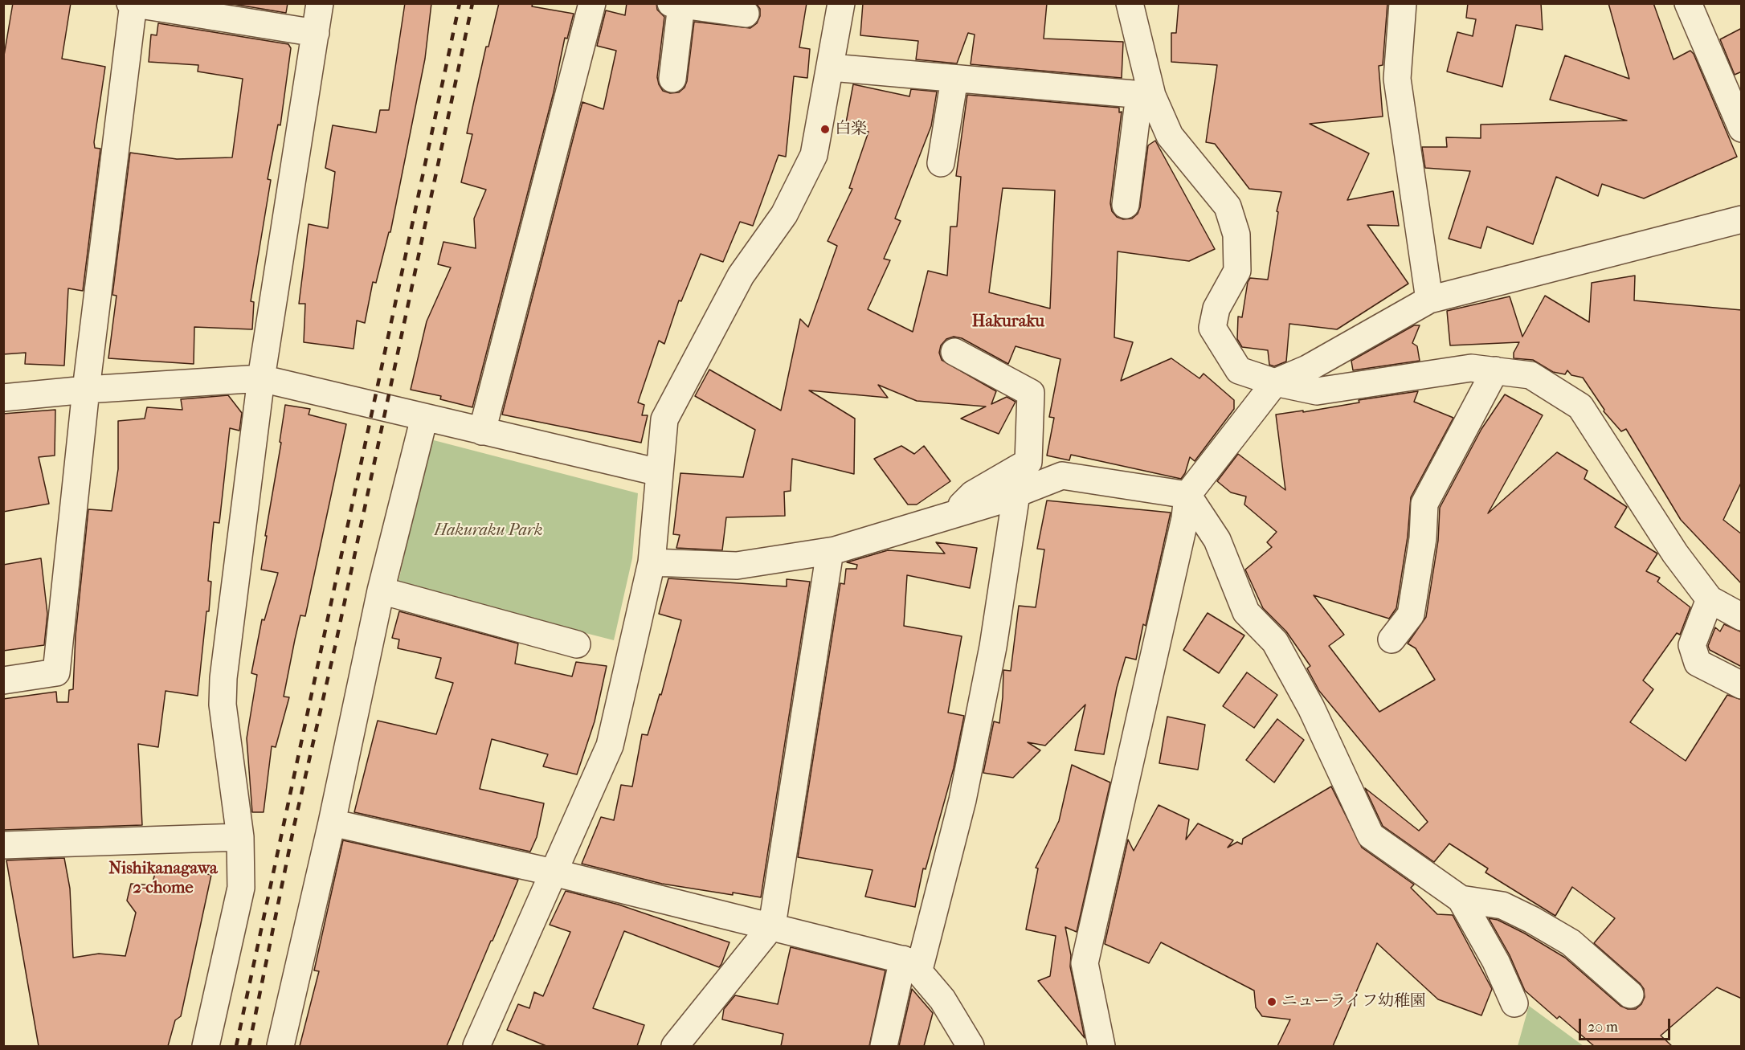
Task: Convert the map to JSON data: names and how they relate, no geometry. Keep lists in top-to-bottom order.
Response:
{
  "districts": ["Hakuraku", "Nishikanagawa 2-chome"],
  "parks": ["Hakuraku Park"],
  "places": ["白楽", "ニューライフ幼稚園"],
  "scale_bar": "20 m"
}
